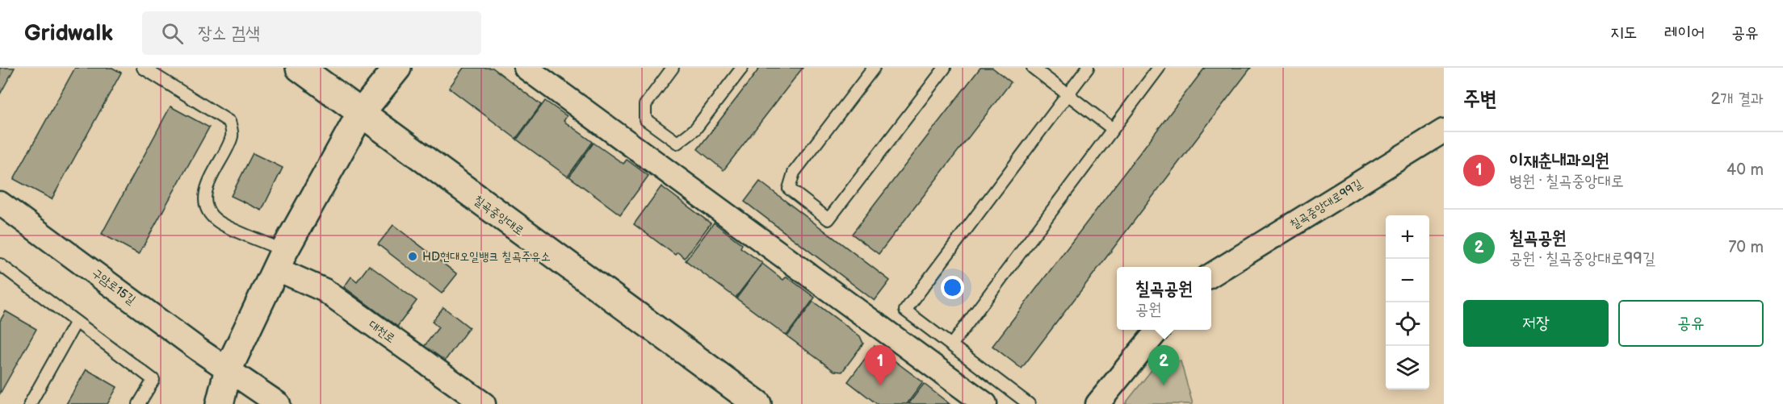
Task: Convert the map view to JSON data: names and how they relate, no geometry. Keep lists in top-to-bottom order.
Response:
{
  "streets": {
    "main road": ["칠곡중앙대로"],
    "street": ["칠곡중앙대로99길", "구암로15길", "대천로"]
  },
  "places": ["HD현대오일뱅크 칠곡주유소"],
  "page": {
    "header": "Gridwalk",
    "search": "장소 검색",
    "nav": ["지도", "레이어", "공유"],
    "heading": ["주변", "2개 결과"],
    "list": [
      {
        "mark": "1",
        "name": "이재춘내과의원",
        "note": "병원 · 칠곡중앙대로",
        "value": "40 m"
      },
      {
        "mark": "2",
        "name": "칠곡공원",
        "note": "공원 · 칠곡중앙대로99길",
        "value": "70 m"
      }
    ],
    "map_buttons": ["+", "−"],
    "popup": ["칠곡공원", "공원"],
    "buttons": ["저장", "공유"],
    "pins": ["1", "2"]
  }
}
